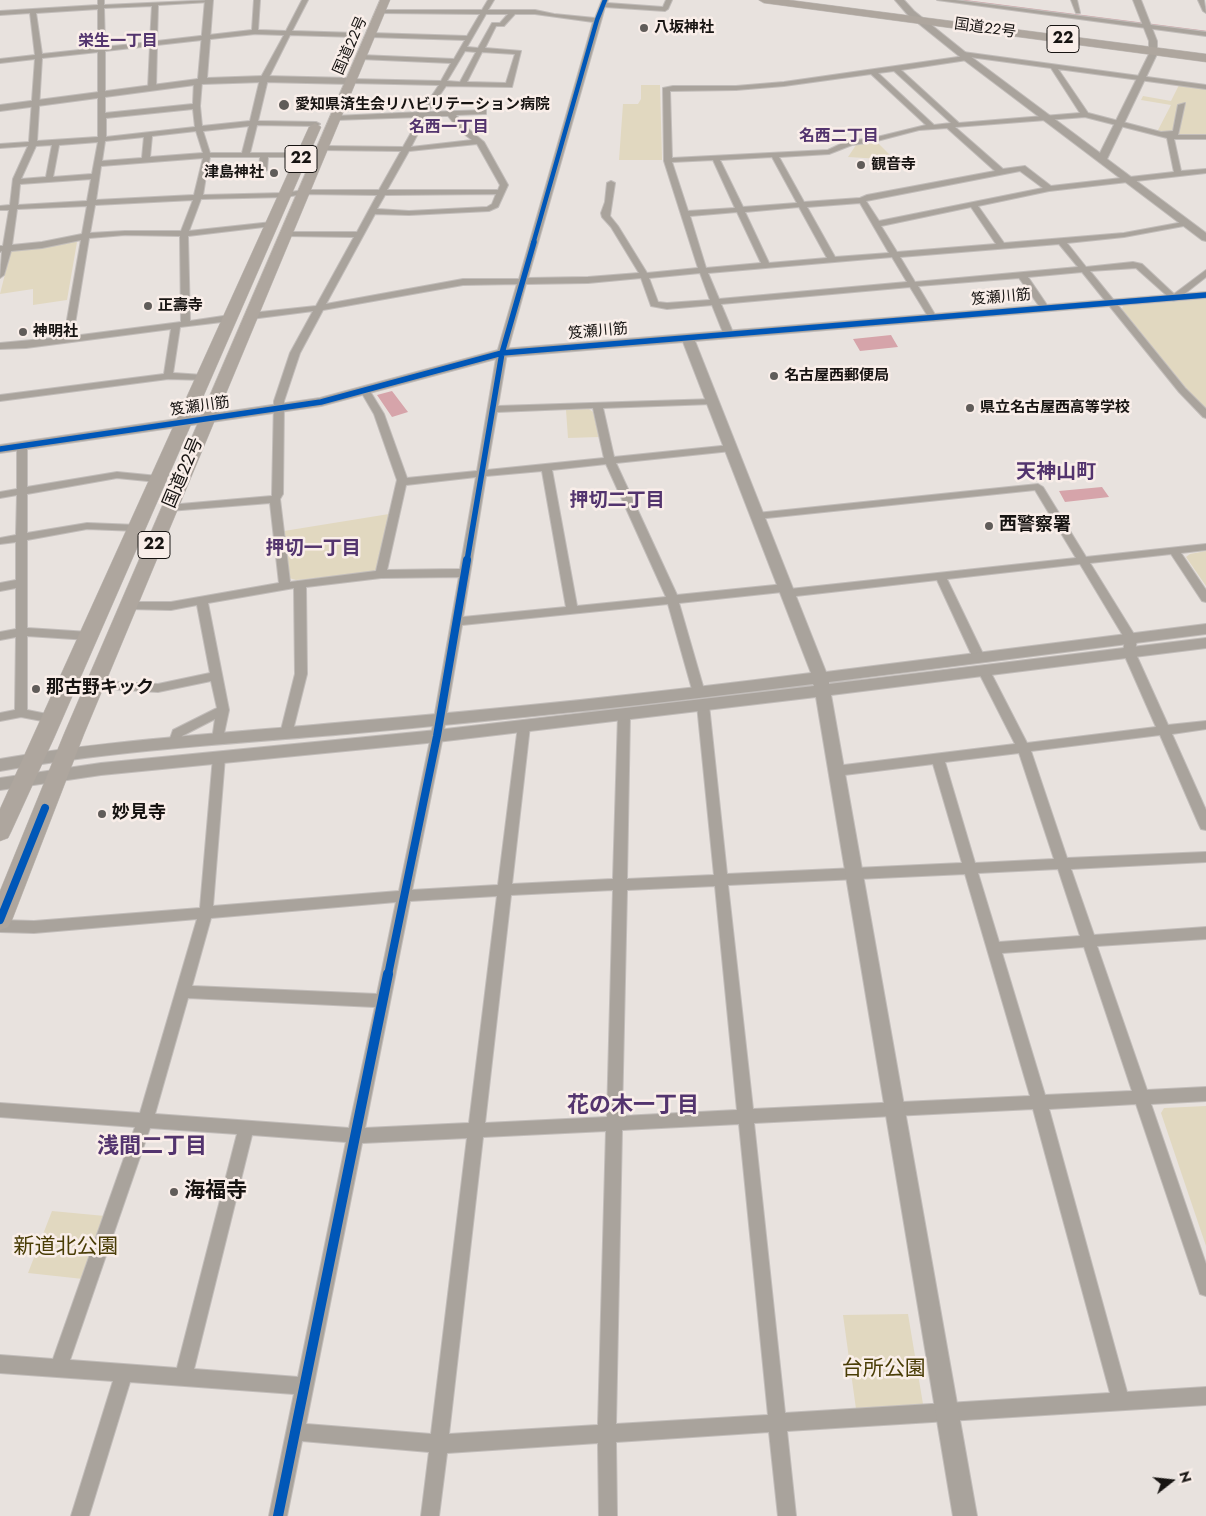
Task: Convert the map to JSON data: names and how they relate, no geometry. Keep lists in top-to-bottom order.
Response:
{
  "streets": {
    "highway": ["国道22号", "22"],
    "street": ["笈瀬川筋"]
  },
  "crossings": [
    ["国道22号", "笈瀬川筋"]
  ],
  "districts": [
    "栄生一丁目",
    "名西一丁目",
    "名西二丁目",
    "天神山町",
    "押切二丁目",
    "押切一丁目",
    "花の木一丁目",
    "浅間二丁目"
  ],
  "parks": ["新道北公園", "台所公園"],
  "places": [
    "八坂神社",
    "愛知県済生会リハビリテーション病院",
    "観音寺",
    "津島神社",
    "正壽寺",
    "神明社",
    "名古屋西郵便局",
    "県立名古屋西高等学校",
    "西警察署",
    "那古野キック",
    "妙見寺",
    "海福寺"
  ],
  "north": "right"
}
